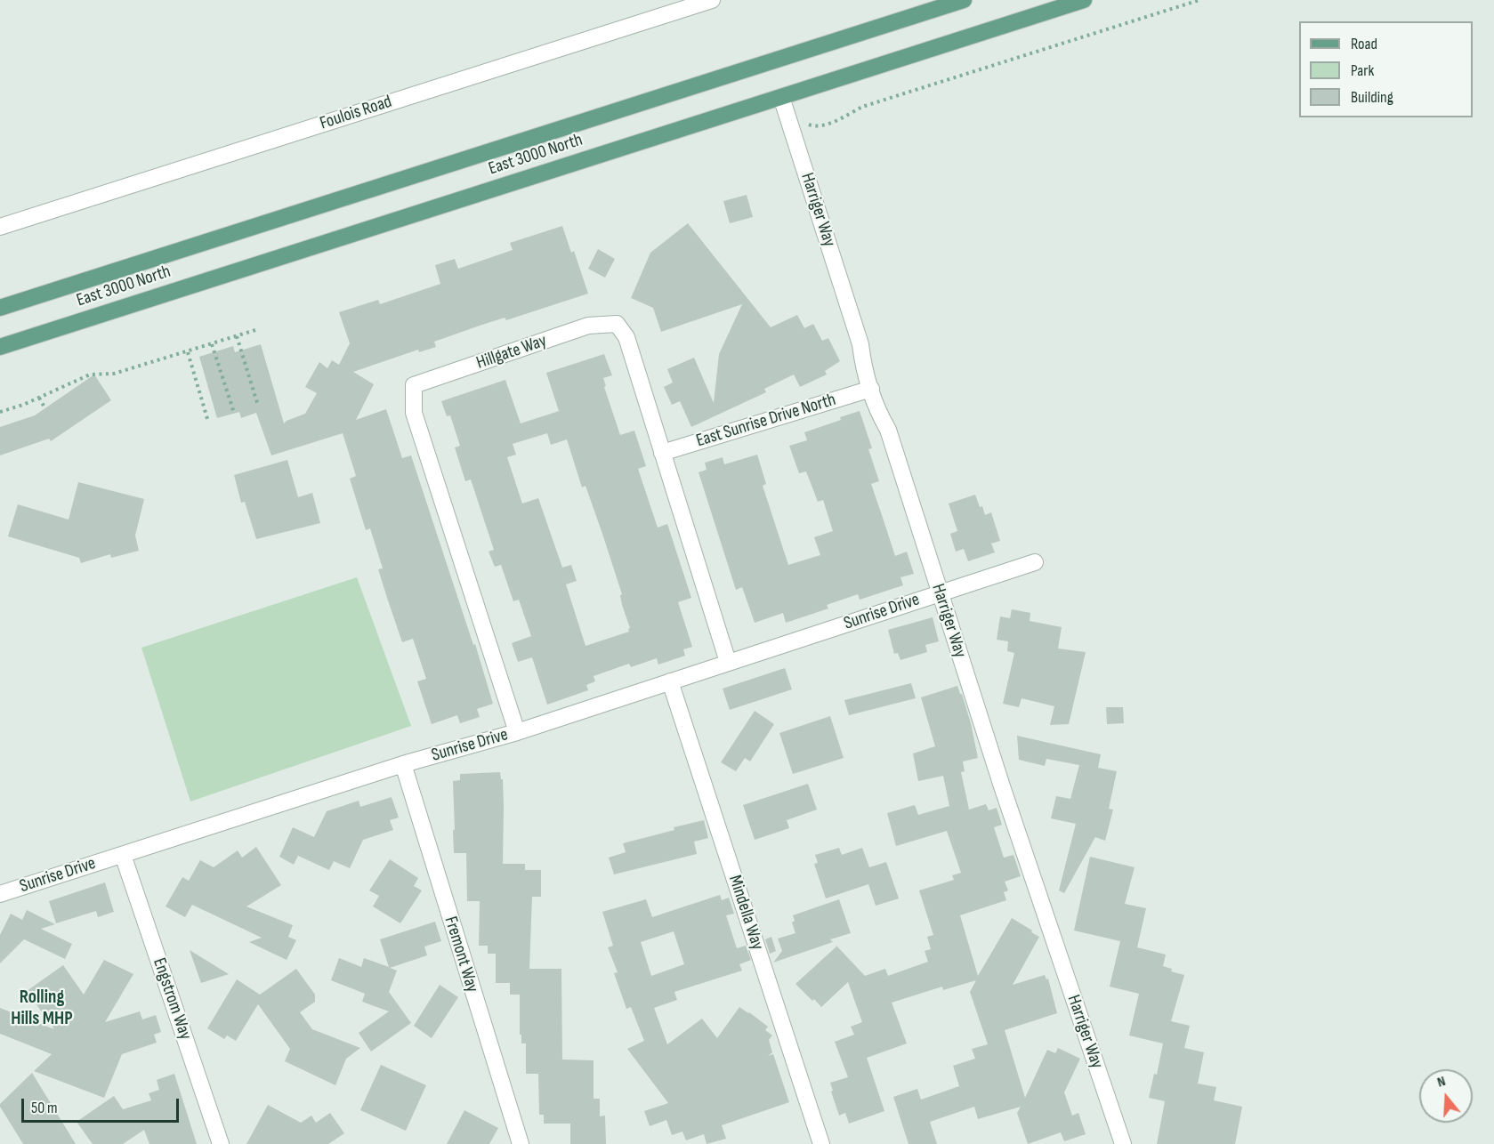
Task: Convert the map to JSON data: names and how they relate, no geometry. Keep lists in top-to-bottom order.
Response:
{
  "streets": {
    "main road": ["East 3000 North"],
    "street": [
      "Foulois Road",
      "Harriger Way",
      "Hillgate Way",
      "East Sunrise Drive North",
      "Sunrise Drive",
      "Mindella Way",
      "Fremont Way",
      "Engstrom Way"
    ]
  },
  "crossings": [
    ["East 3000 North", "Harriger Way"],
    ["Harriger Way", "East Sunrise Drive North"],
    ["Harriger Way", "Sunrise Drive"],
    ["Hillgate Way", "East Sunrise Drive North"],
    ["Hillgate Way", "Sunrise Drive"],
    ["Sunrise Drive", "Mindella Way"],
    ["Sunrise Drive", "Fremont Way"],
    ["Sunrise Drive", "Engstrom Way"]
  ],
  "districts": ["Rolling Hills MHP"],
  "legend": ["Road", "Park", "Building"],
  "scale_bar": "50 m",
  "north": "top"
}
